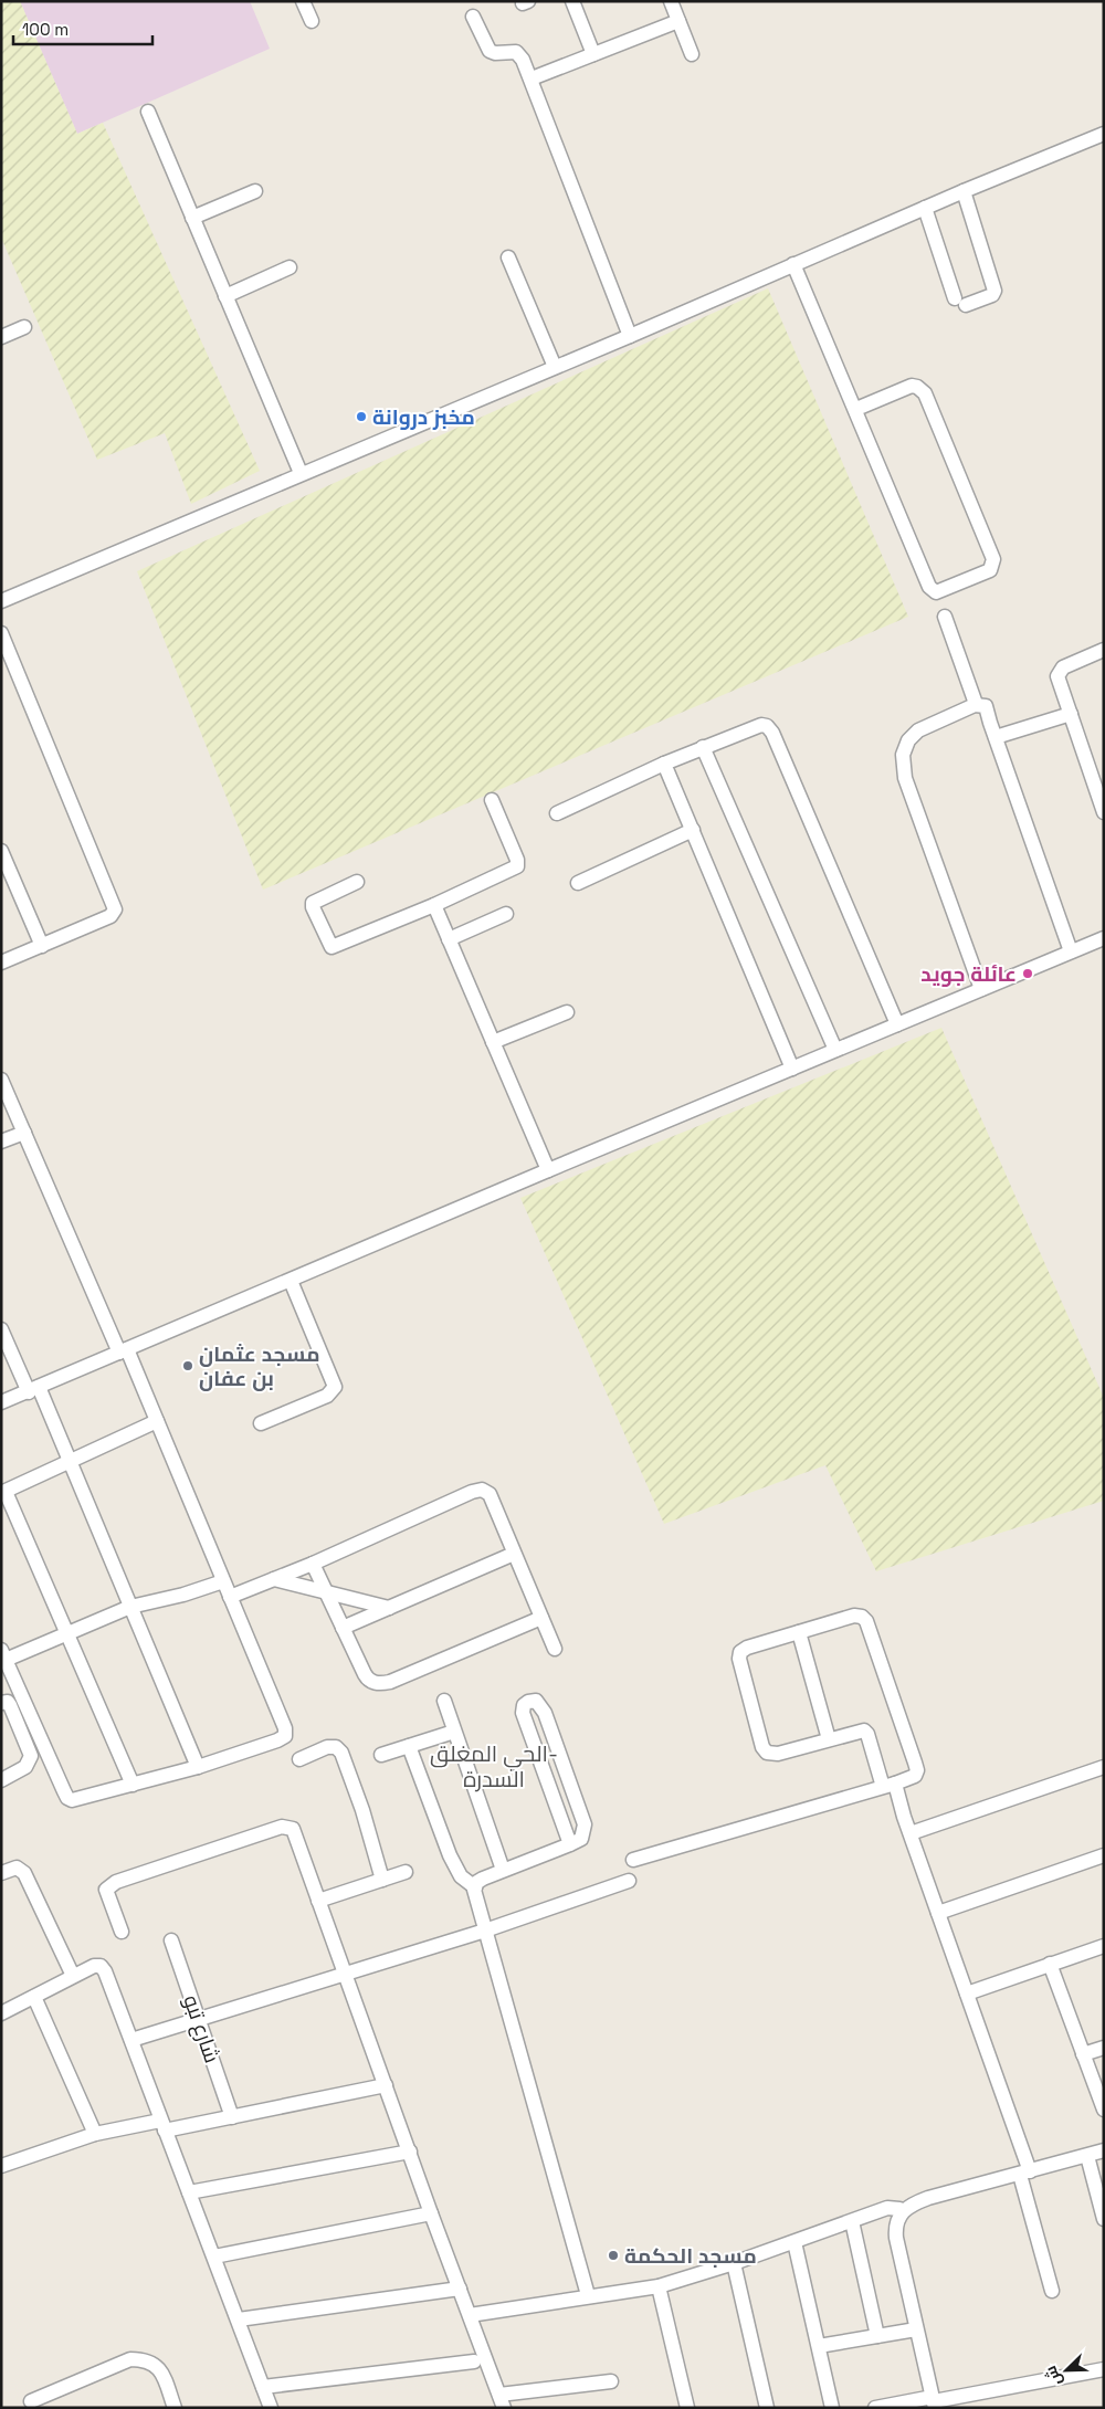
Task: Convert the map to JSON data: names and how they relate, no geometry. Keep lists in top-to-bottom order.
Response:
{
  "streets": {
    "street": ["شارع تبو"]
  },
  "districts": ["الحي المغلق- السدرة"],
  "places": [
    "مخبز دروانة",
    "عائلة جويد",
    "مسجد عثمان بن عفان",
    "مسجد الحكمة"
  ],
  "scale_bar": "100 m",
  "north": "bottom left"
}
